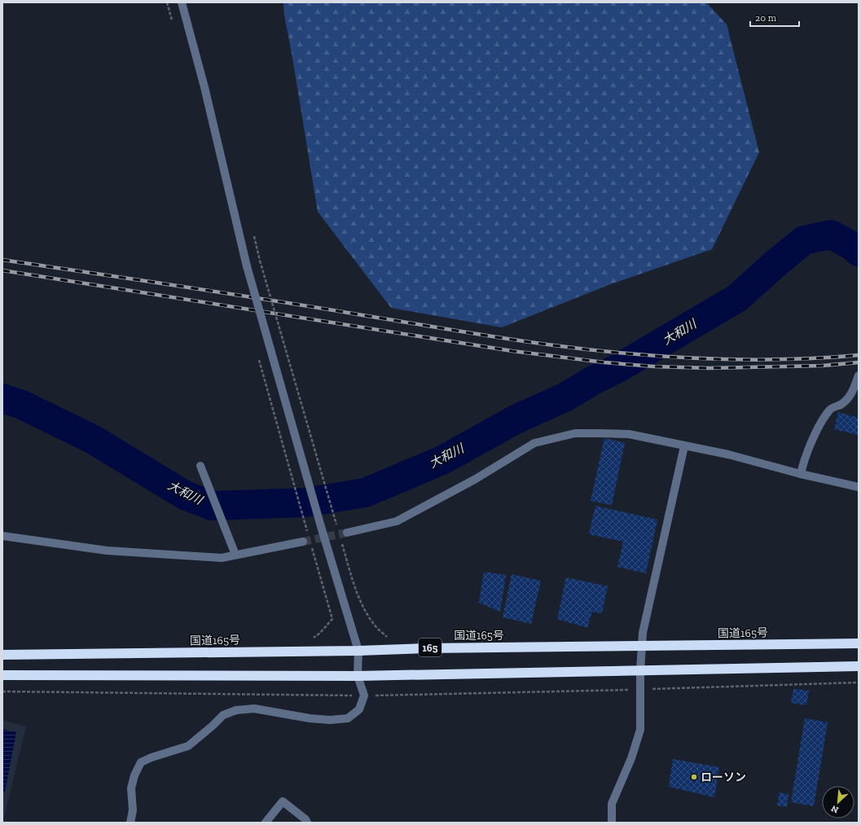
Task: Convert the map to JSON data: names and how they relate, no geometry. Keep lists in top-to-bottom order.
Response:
{
  "streets": {
    "highway": ["国道165号", "165"]
  },
  "water": ["大和川"],
  "places": ["ローソン"],
  "scale_bar": "20 m",
  "north": "bottom left"
}
